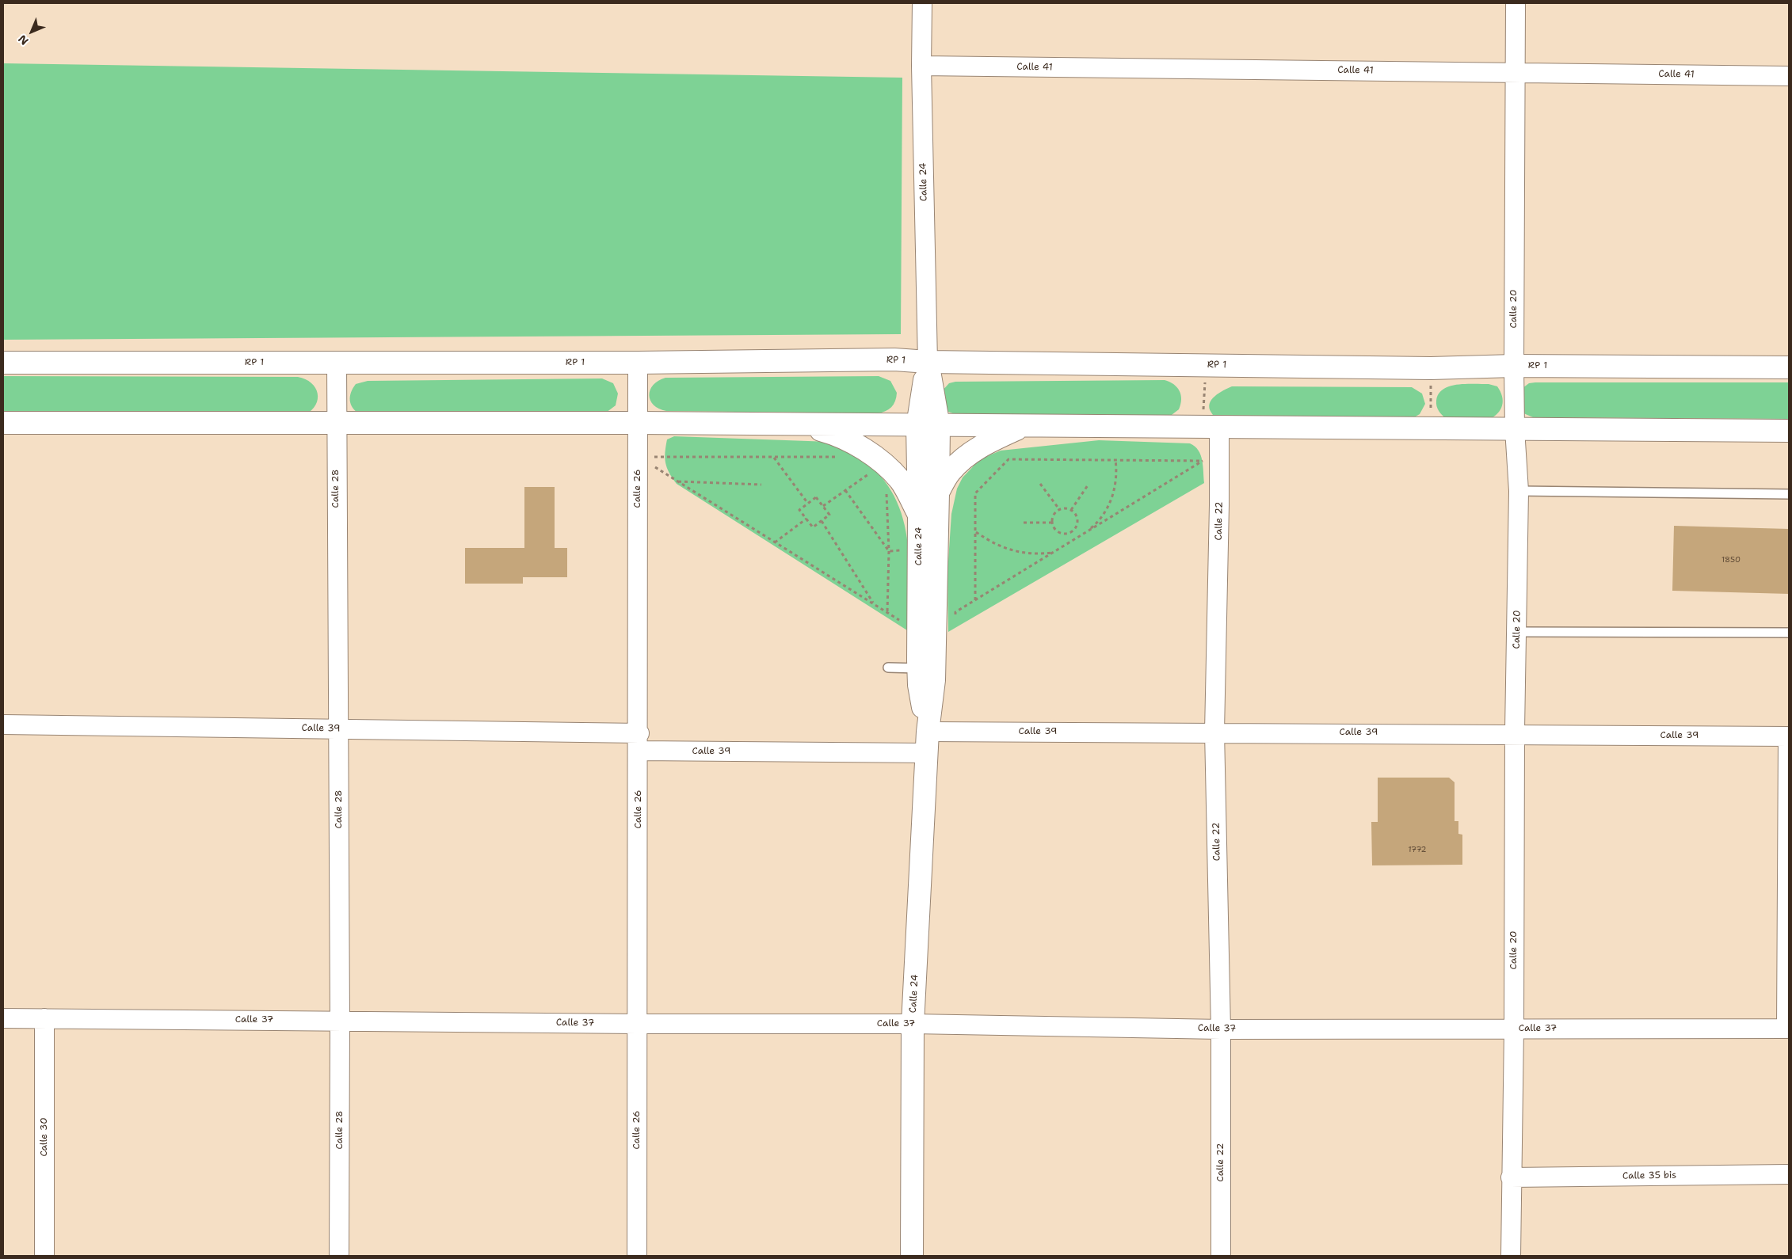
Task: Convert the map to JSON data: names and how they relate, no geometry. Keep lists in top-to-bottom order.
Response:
{
  "streets": {
    "main road": ["Calle 24", "RP 1"],
    "street": [
      "Calle 41",
      "Calle 20",
      "Calle 28",
      "Calle 26",
      "Calle 22",
      "Calle 39",
      "Calle 37",
      "Calle 30",
      "Calle 35 bis"
    ]
  },
  "crossings": [
    ["Calle 41", "Calle 24"],
    ["Calle 41", "Calle 20"],
    ["Calle 24", "RP 1"],
    ["Calle 24", "Calle 39"],
    ["Calle 24", "Calle 37"],
    ["Calle 20", "RP 1"],
    ["Calle 20", "Calle 39"],
    ["Calle 20", "Calle 37"],
    ["Calle 20", "Calle 35 bis"],
    ["RP 1", "Calle 28"],
    ["RP 1", "Calle 26"],
    ["Calle 28", "Calle 39"],
    ["Calle 28", "Calle 37"],
    ["Calle 26", "Calle 39"],
    ["Calle 26", "Calle 37"],
    ["Calle 22", "Calle 39"],
    ["Calle 22", "Calle 37"],
    ["Calle 37", "Calle 30"]
  ],
  "house_numbers": ["1850", "1772"],
  "north": "bottom left"
}
